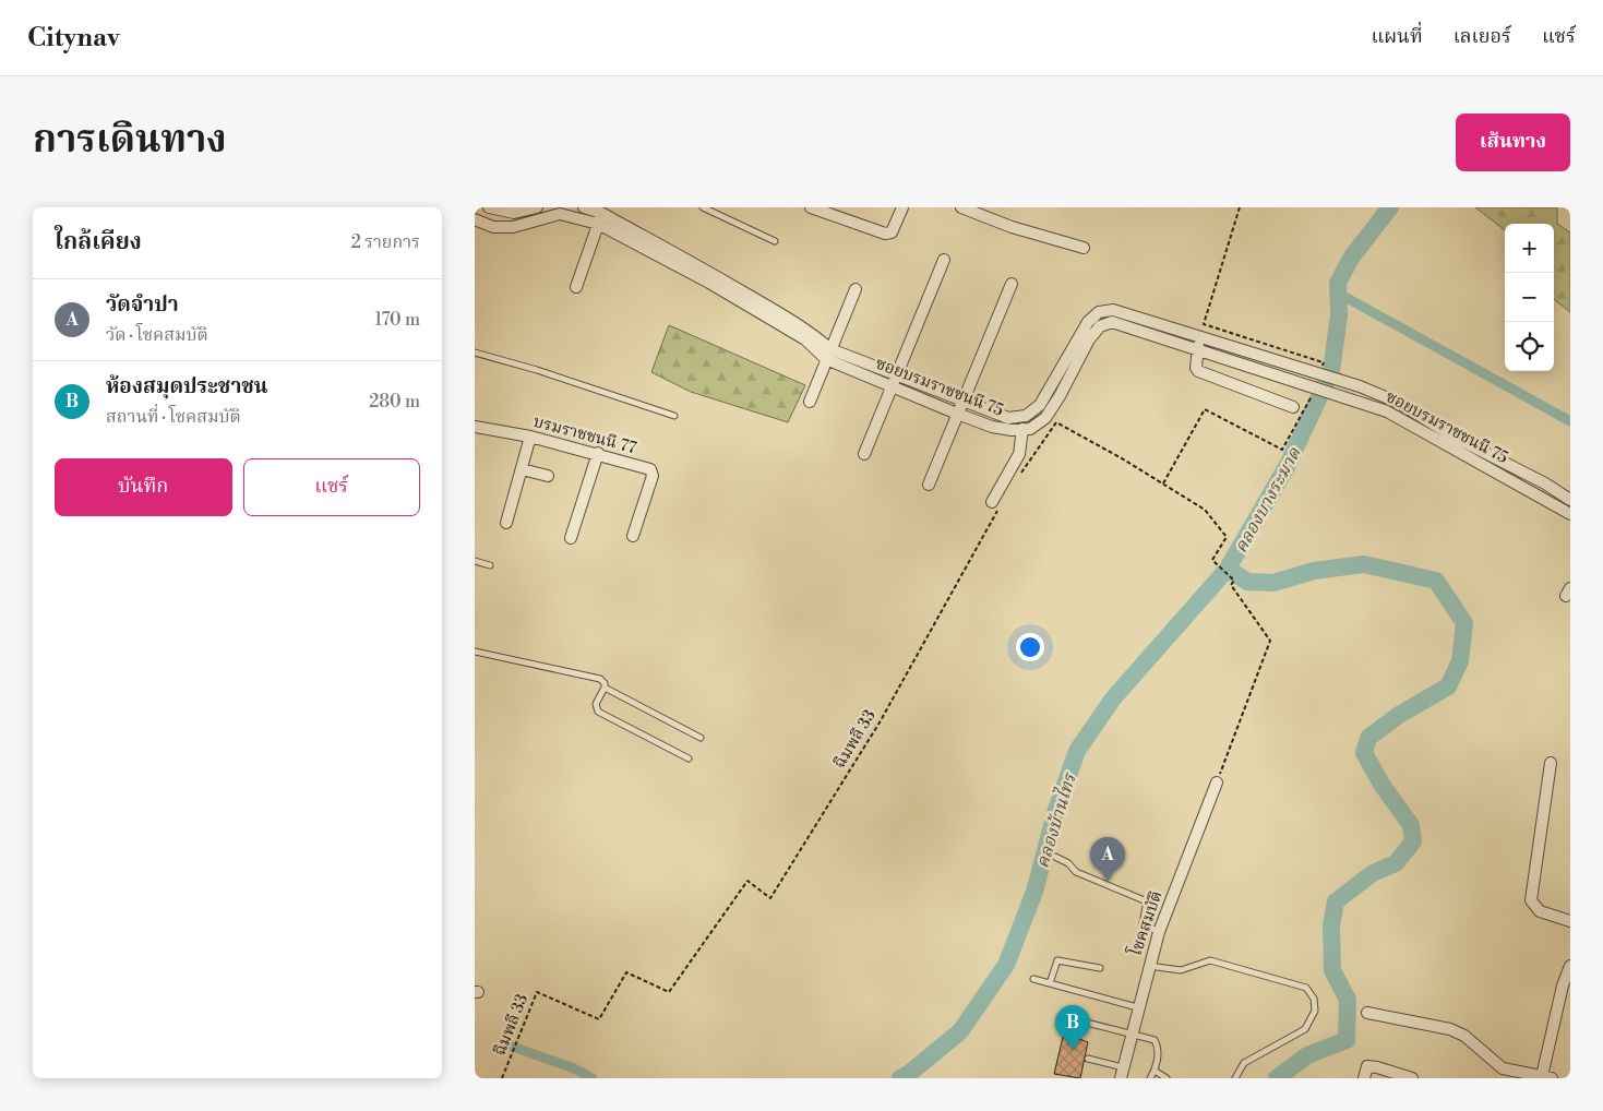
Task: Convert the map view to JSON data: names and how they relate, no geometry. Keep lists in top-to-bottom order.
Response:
{
  "streets": {
    "street": ["ซอยบรมราชชนนี 75", "บรมราชชนนี 77", "โชคสมบัติ"],
    "path": ["ฉิมพลี 33"]
  },
  "water": ["คลองบางระมาด", "คลองบ้านไทร"],
  "page": {
    "header": "Citynav",
    "nav": ["แผนที่", "เลเยอร์", "แชร์"],
    "title": "การเดินทาง",
    "buttons": [
      "เส้นทาง",
      ["บันทึก", "แชร์"]
    ],
    "heading": ["ใกล้เคียง", "2 รายการ"],
    "map_buttons": ["+", "−"],
    "list": [
      {
        "mark": "A",
        "name": "วัดจำปา",
        "note": "วัด · โชคสมบัติ",
        "value": "170 m"
      },
      {
        "mark": "B",
        "name": "ห้องสมุดประชาชน",
        "note": "สถานที่ · โชคสมบัติ",
        "value": "280 m"
      }
    ],
    "pins": ["A", "B"]
  }
}
